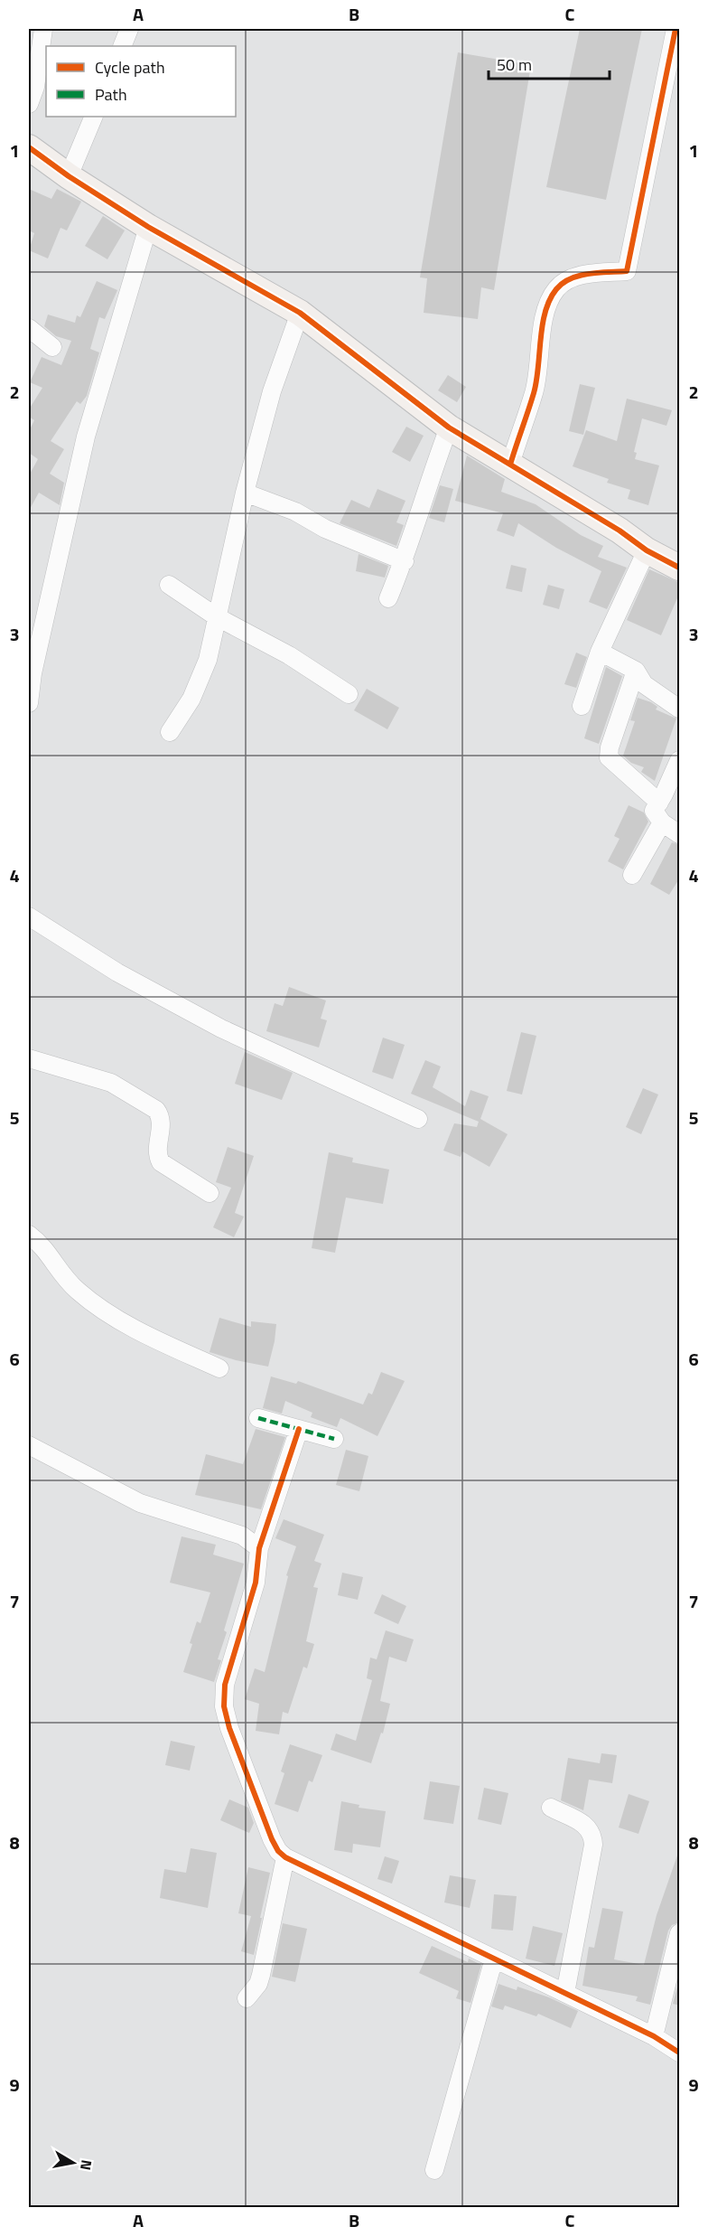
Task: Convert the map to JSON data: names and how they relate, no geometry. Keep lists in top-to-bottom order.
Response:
{
  "legend": ["Cycle path", "Path"],
  "scale_bar": "50 m",
  "north": "right",
  "grid": {
    "columns": ["A", "B", "C"],
    "rows": [
      "1",
      "2",
      "3",
      "4",
      "5",
      "6",
      "7",
      "8",
      "9"
    ]
  }
}
